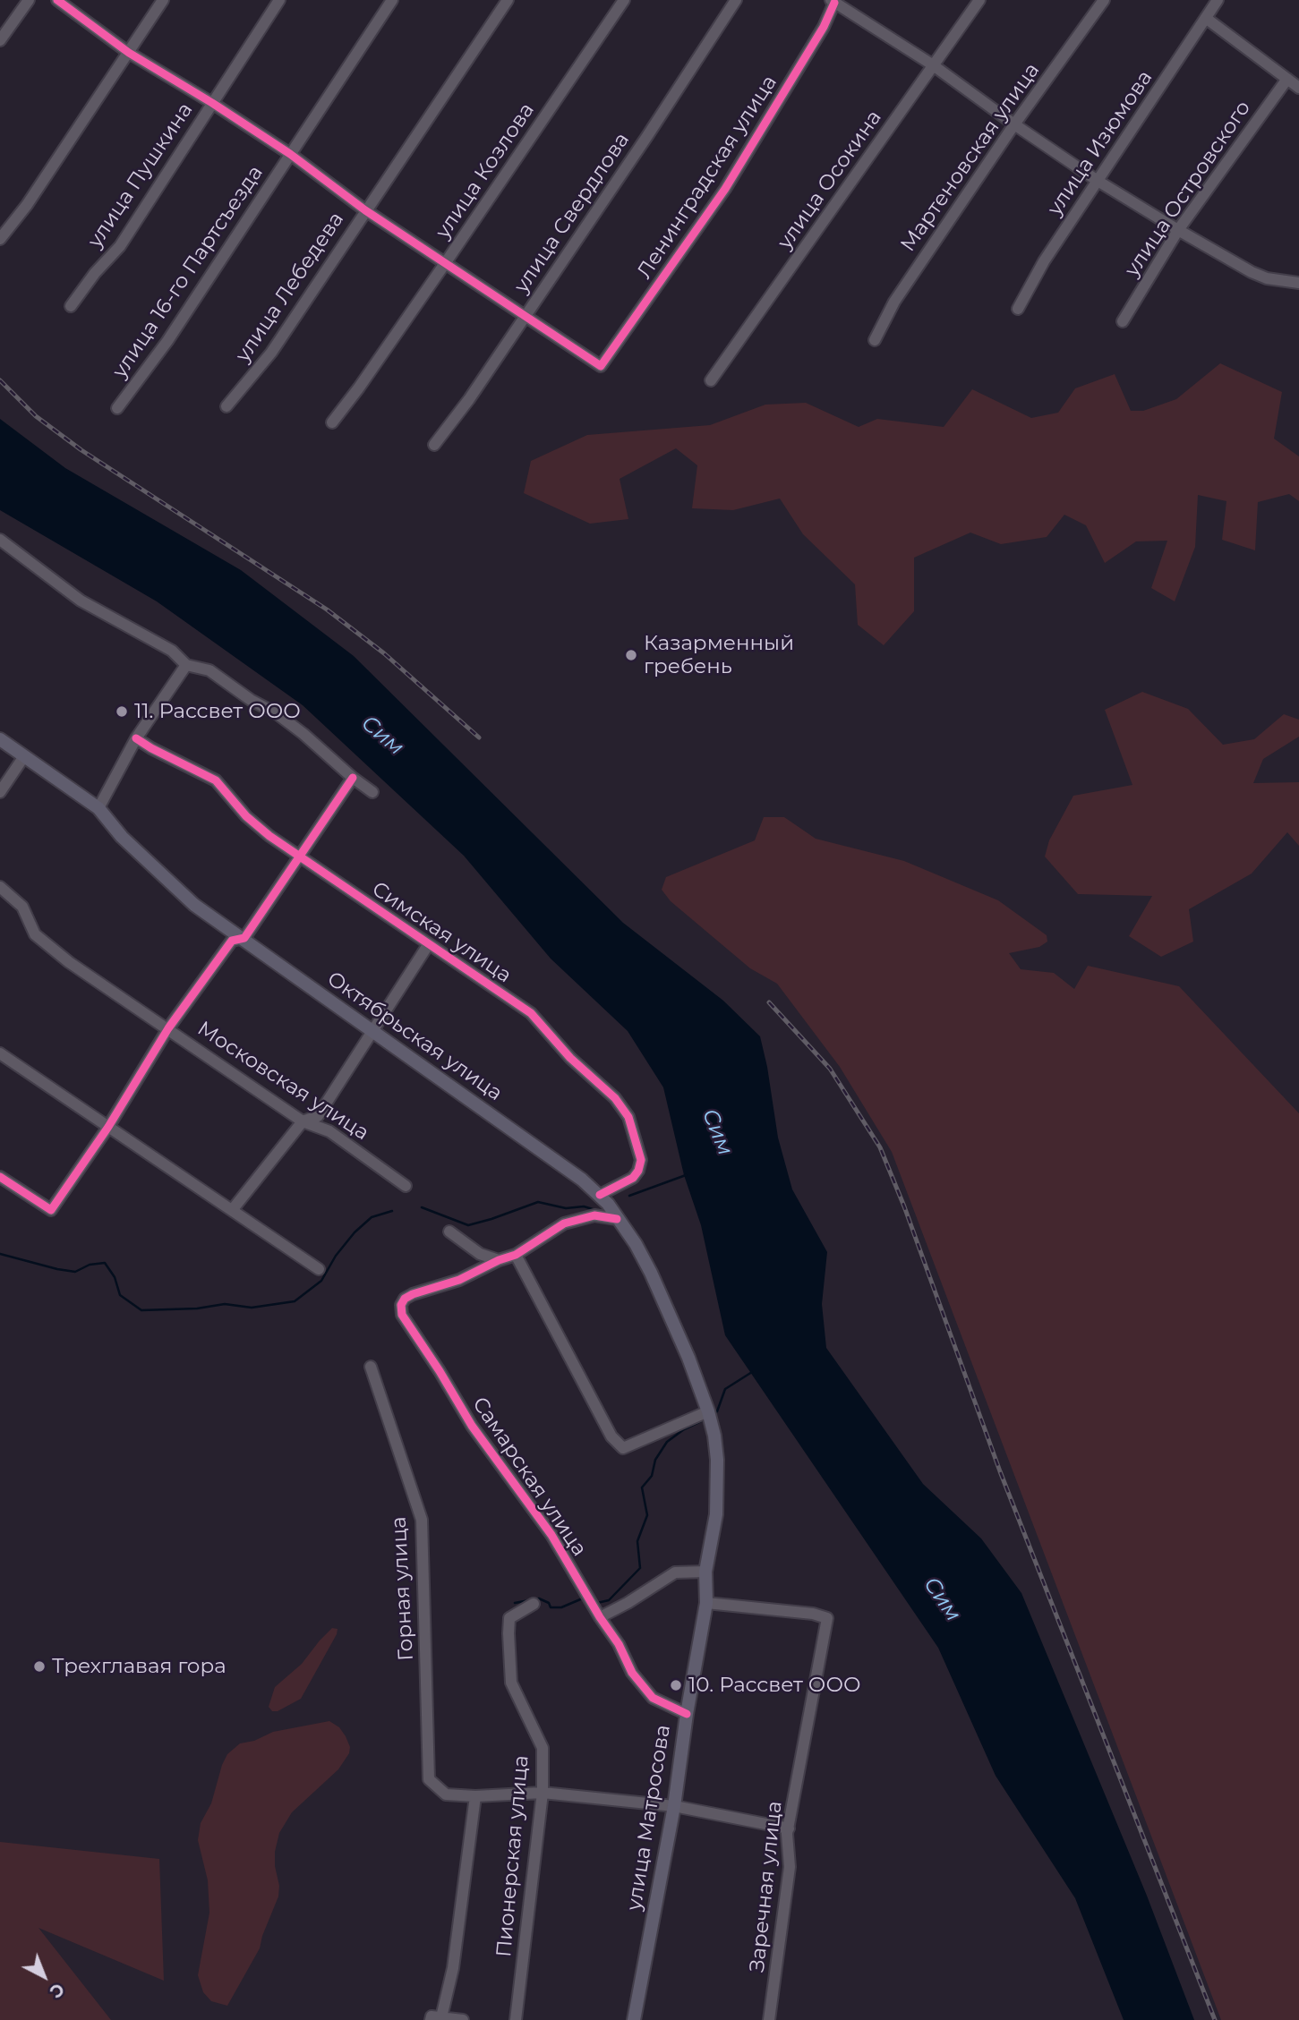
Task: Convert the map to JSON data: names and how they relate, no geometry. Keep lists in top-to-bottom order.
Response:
{
  "streets": {
    "main road": ["Октябрьская улица", "улица Матросова"],
    "street": [
      "улица Изюмова",
      "Мартеновская улица",
      "улица Козлова",
      "улица Пушкина",
      "Ленинградская улица",
      "улица Осокина",
      "улица Островского",
      "улица Свердлова",
      "улица 16-го Партсъезда",
      "улица Лебедева",
      "Симская улица",
      "Московская улица",
      "Самарская улица",
      "Горная улица",
      "Пионерская улица",
      "Заречная улица"
    ]
  },
  "crossings": [
    ["Ленинградская улица", "улица Свердлова"],
    ["Симская улица", "Октябрьская улица"],
    ["Октябрьская улица", "улица Матросова"],
    ["Самарская улица", "улица Матросова"],
    ["улица Матросова", "Заречная улица"]
  ],
  "water": ["Сим"],
  "places": [
    "Казарменный гребень",
    "11. Рассвет ООО",
    "Трехглавая гора",
    "10. Рассвет ООО"
  ],
  "north": "bottom right"
}
